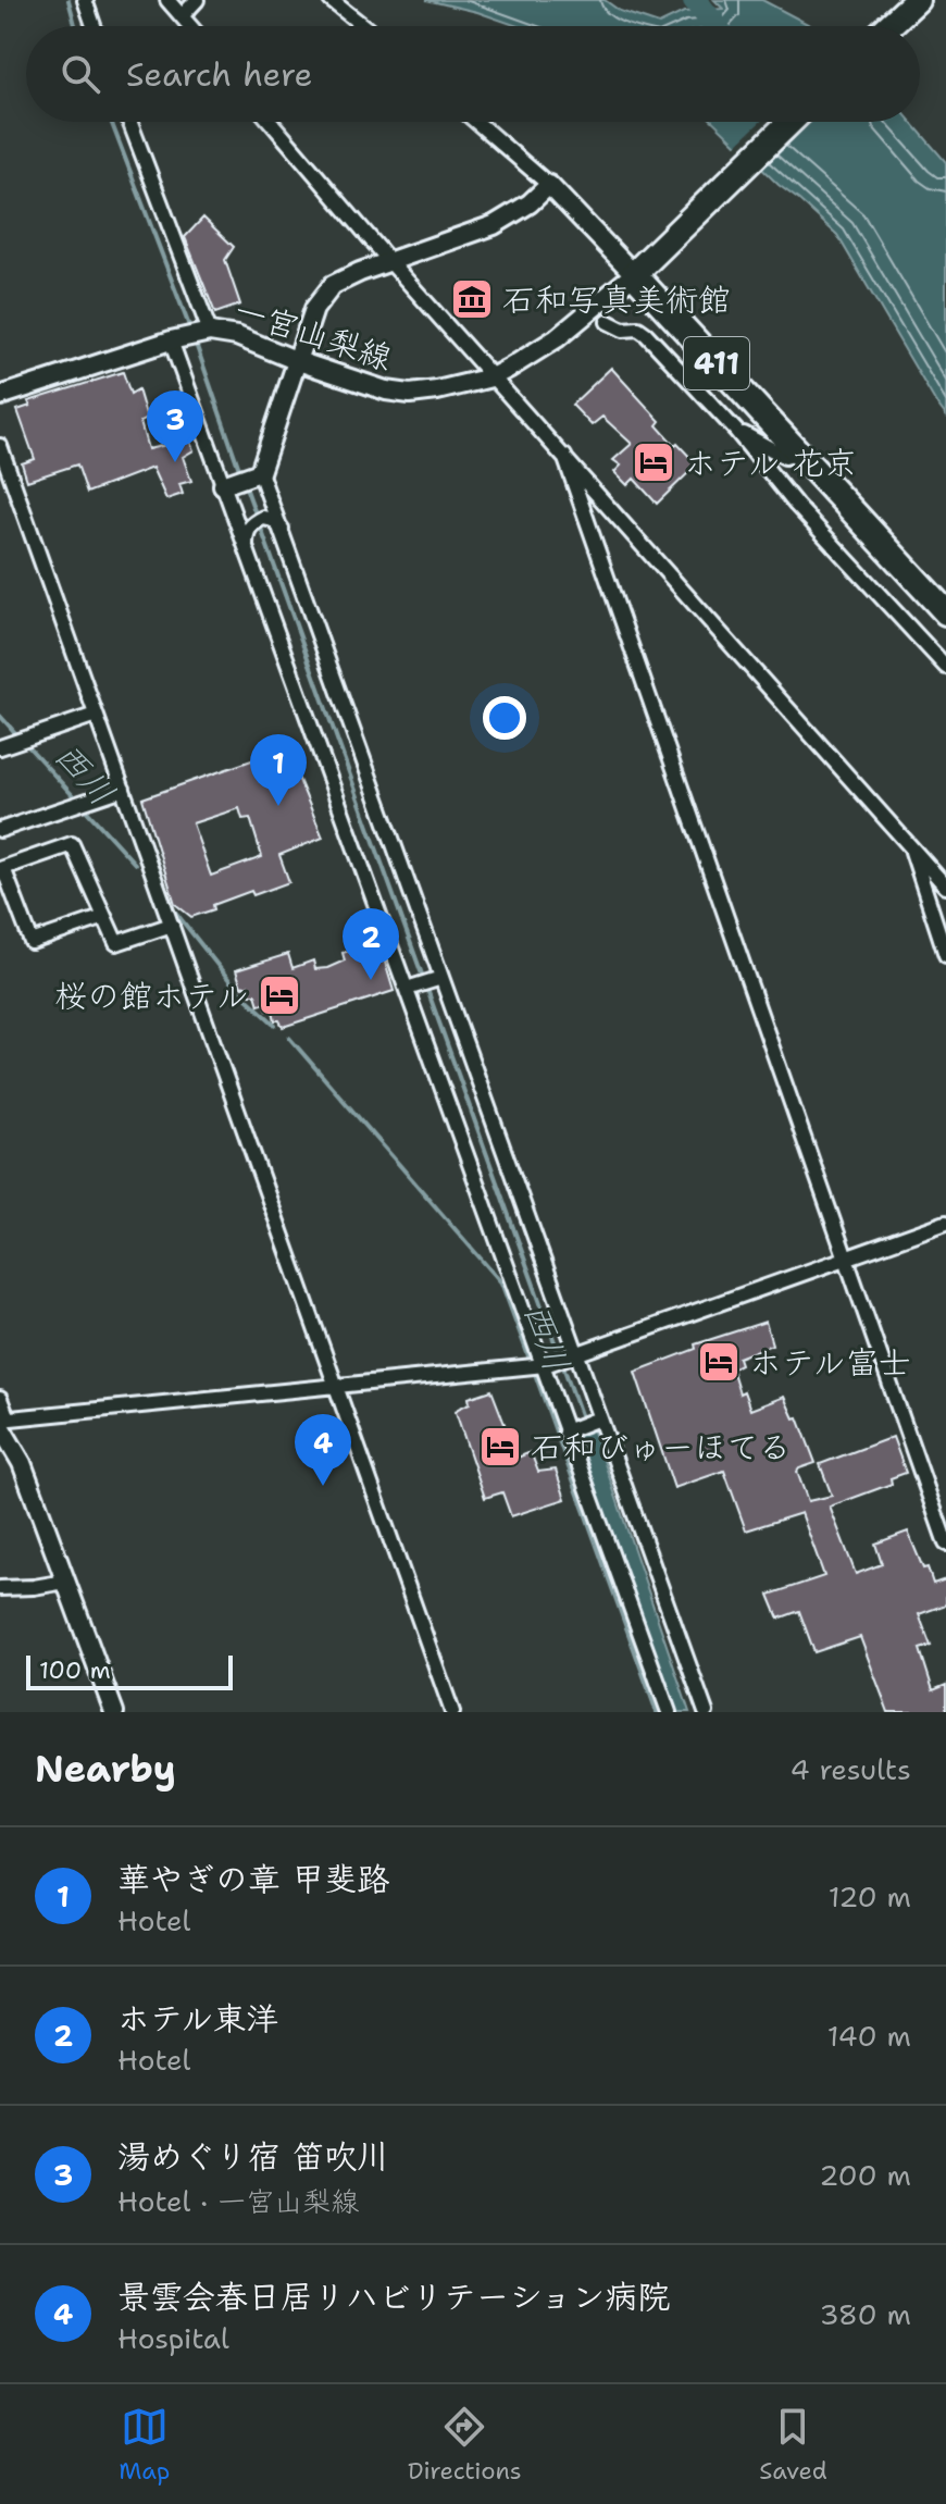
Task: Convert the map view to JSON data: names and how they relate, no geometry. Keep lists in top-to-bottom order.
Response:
{
  "streets": {
    "highway": ["411"],
    "main road": ["一宮山梨線"]
  },
  "crossings": [
    ["一宮山梨線", "411"]
  ],
  "water": ["西川"],
  "places": {
    "museum": ["石和写真美術館"],
    "hotel": [
      "ホテル 花京",
      "桜の館ホテル",
      "ホテル富士",
      "石和びゅーほてる"
    ]
  },
  "scale_bar": "100 m",
  "page": {
    "search": "Search here",
    "pins": [
      "3",
      "1",
      "2",
      "4"
    ],
    "scale": "100 m",
    "heading": ["Nearby", "4 results"],
    "list": [
      {
        "mark": "1",
        "name": "華やぎの章 甲斐路",
        "note": "Hotel",
        "value": "120 m"
      },
      {
        "mark": "2",
        "name": "ホテル東洋",
        "note": "Hotel",
        "value": "140 m"
      },
      {
        "mark": "3",
        "name": "湯めぐり宿 笛吹川",
        "note": "Hotel · 一宮山梨線",
        "value": "200 m"
      },
      {
        "mark": "4",
        "name": "景雲会春日居リハビリテーション病院",
        "note": "Hospital",
        "value": "380 m"
      }
    ],
    "nav": ["Map", "Directions", "Saved"]
  }
}
